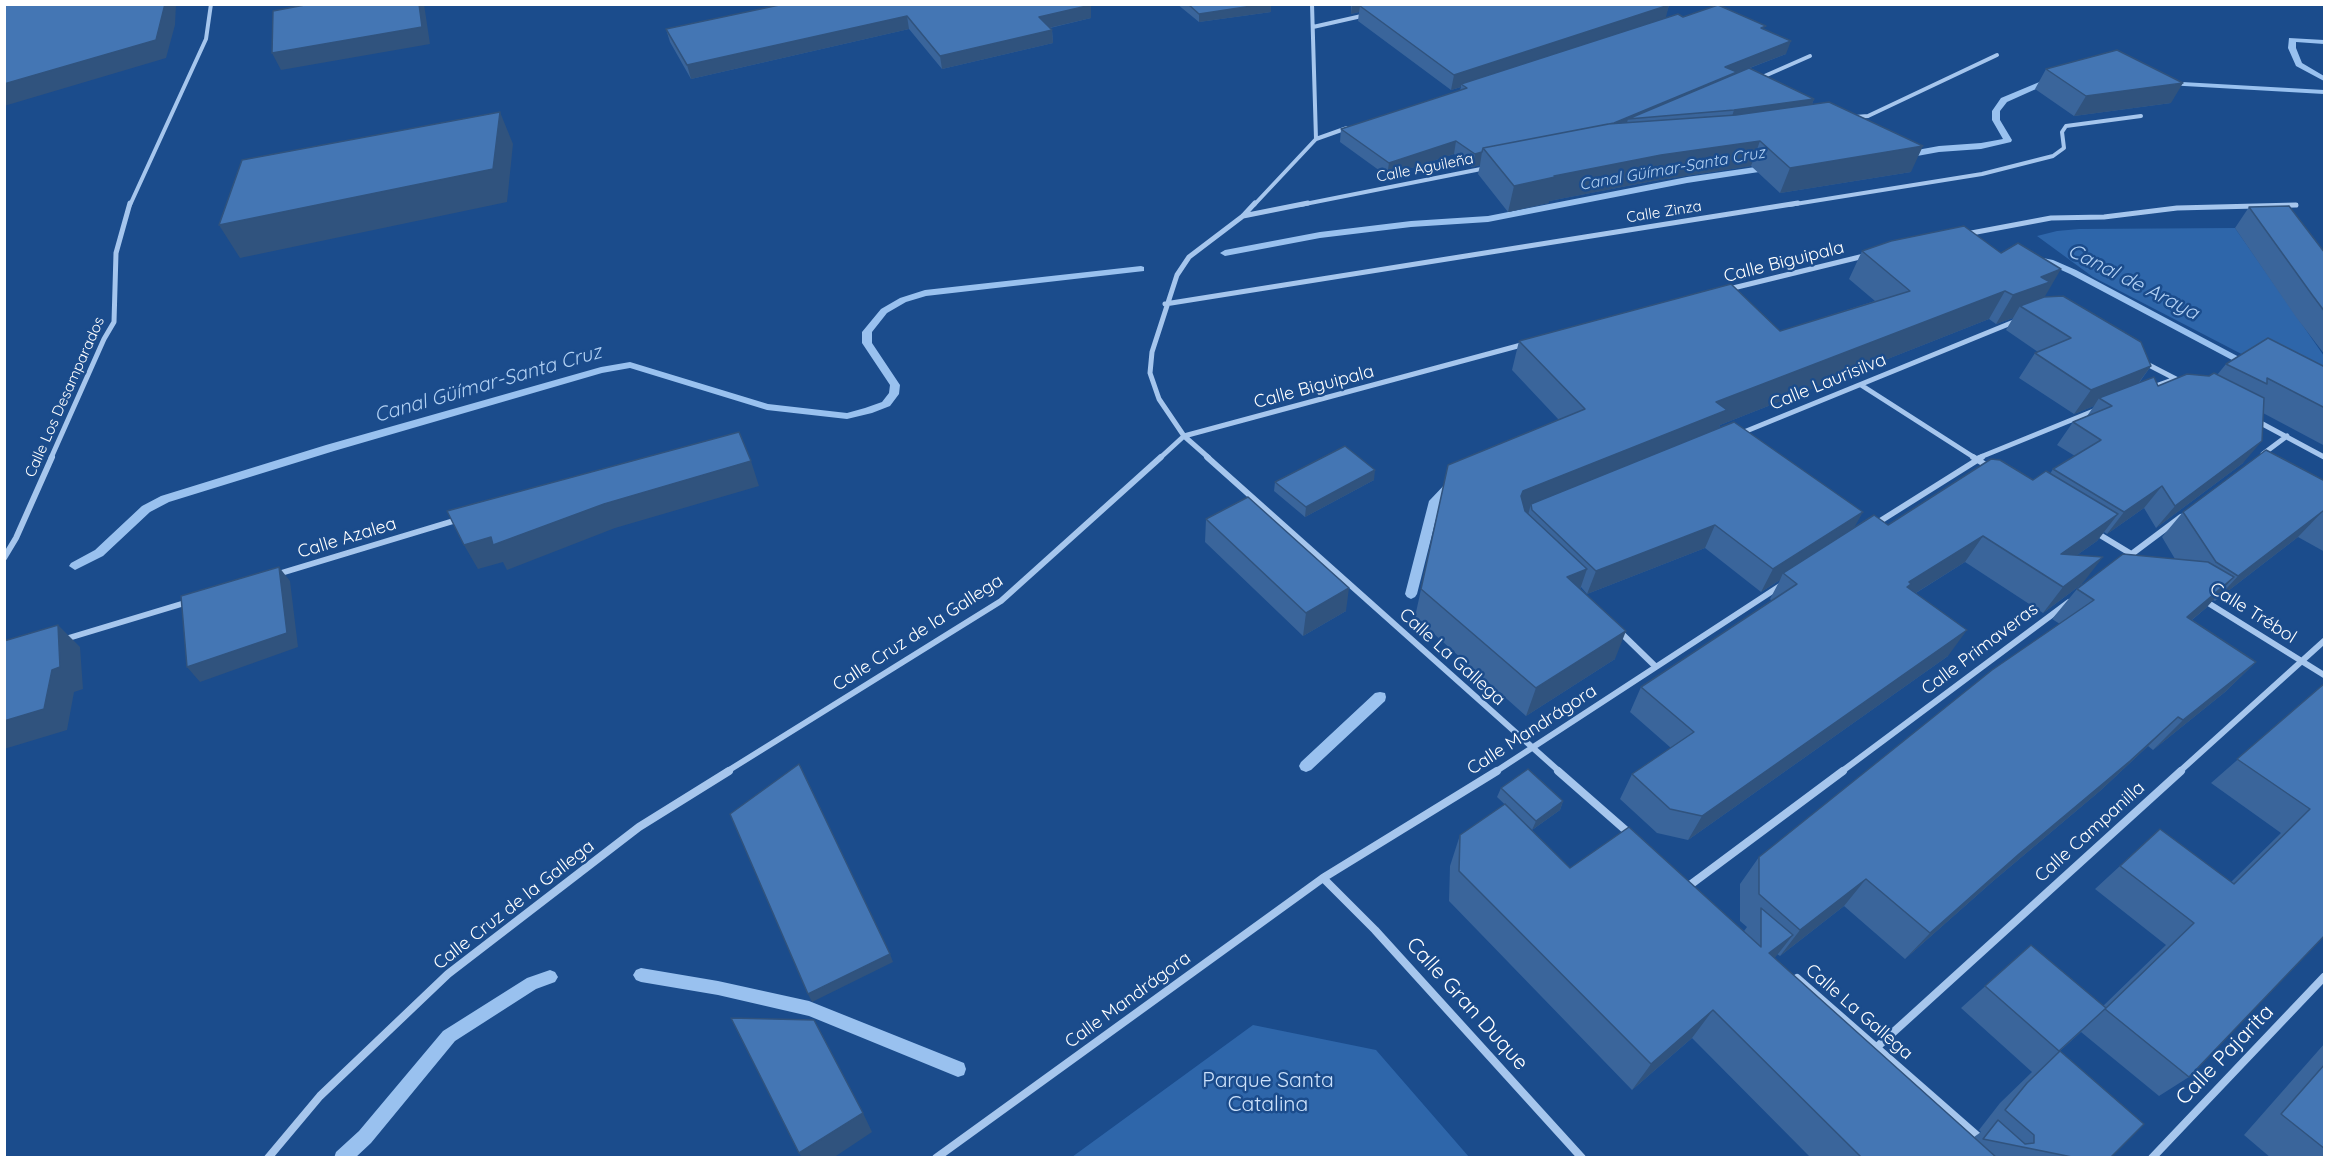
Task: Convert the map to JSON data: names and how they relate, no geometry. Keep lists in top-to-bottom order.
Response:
{
  "streets": {
    "street": [
      "Calle Aguileña",
      "Calle Zinza",
      "Calle Biguipala",
      "Calle Laurisilva",
      "Calle Los Desamparados",
      "Calle Azalea",
      "Calle Trébol",
      "Calle Cruz de la Gallega",
      "Calle Primaveras",
      "Calle La Gallega",
      "Calle Mandrágora",
      "Calle Campanilla",
      "Calle Gran Duque",
      "Calle Pajarita"
    ]
  },
  "crossings": [
    ["Calle Biguipala", "Calle Cruz de la Gallega"],
    ["Calle Biguipala", "Calle La Gallega"],
    ["Calle Trébol", "Calle Campanilla"],
    ["Calle Cruz de la Gallega", "Calle La Gallega"],
    ["Calle La Gallega", "Calle Mandrágora"],
    ["Calle La Gallega", "Calle Campanilla"],
    ["Calle Mandrágora", "Calle Gran Duque"]
  ],
  "water": ["Canal Güímar-Santa Cruz", "Canal de Araya"],
  "parks": ["Parque Santa Catalina"]
}
